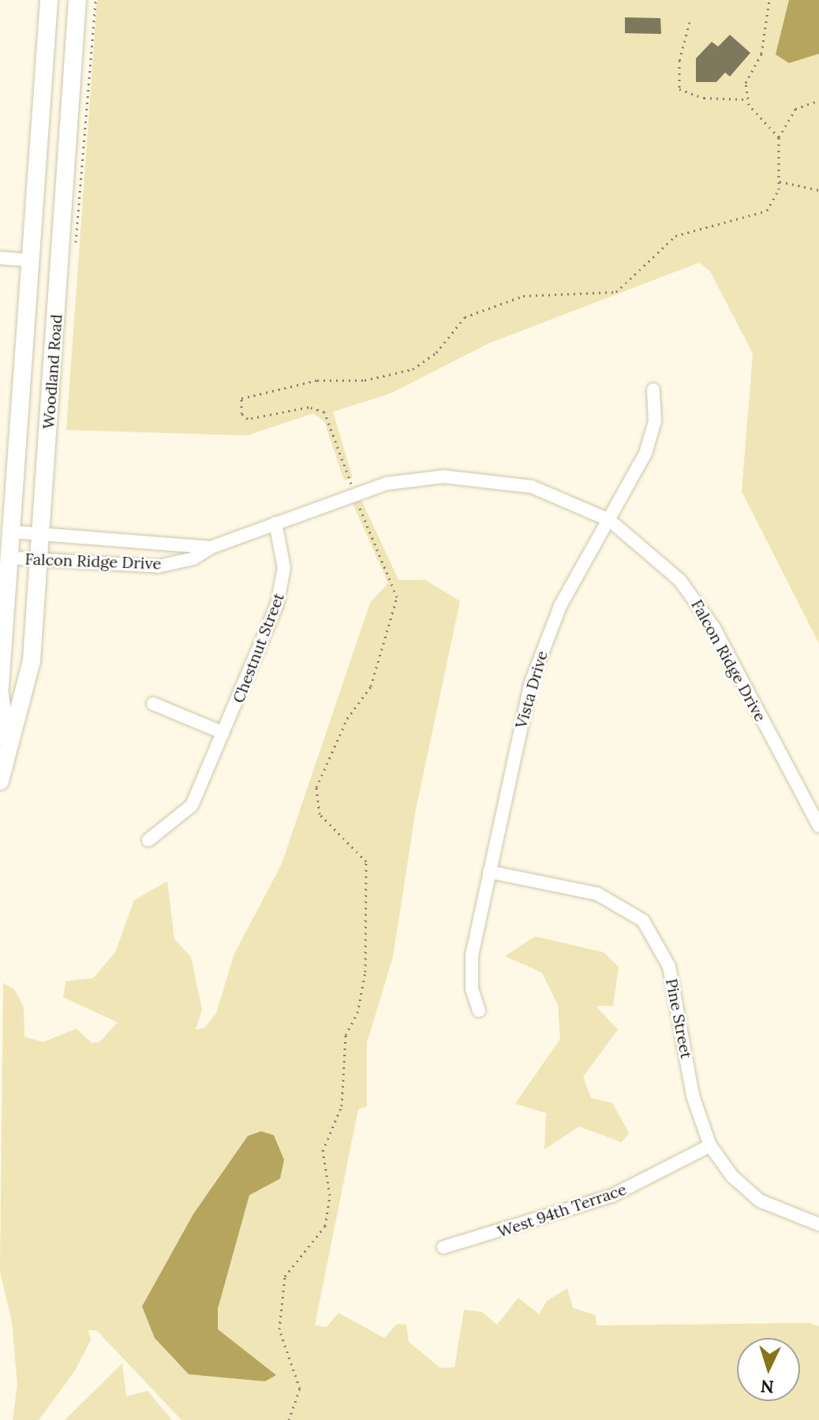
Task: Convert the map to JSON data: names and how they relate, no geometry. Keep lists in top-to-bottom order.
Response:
{
  "streets": {
    "main road": ["Woodland Road"],
    "street": [
      "Falcon Ridge Drive",
      "Chestnut Street",
      "Vista Drive",
      "Pine Street",
      "West 94th Terrace"
    ]
  },
  "crossings": [
    ["Woodland Road", "Falcon Ridge Drive"],
    ["Falcon Ridge Drive", "Chestnut Street"],
    ["Falcon Ridge Drive", "Vista Drive"],
    ["Vista Drive", "Pine Street"],
    ["Pine Street", "West 94th Terrace"]
  ],
  "north": "bottom"
}
